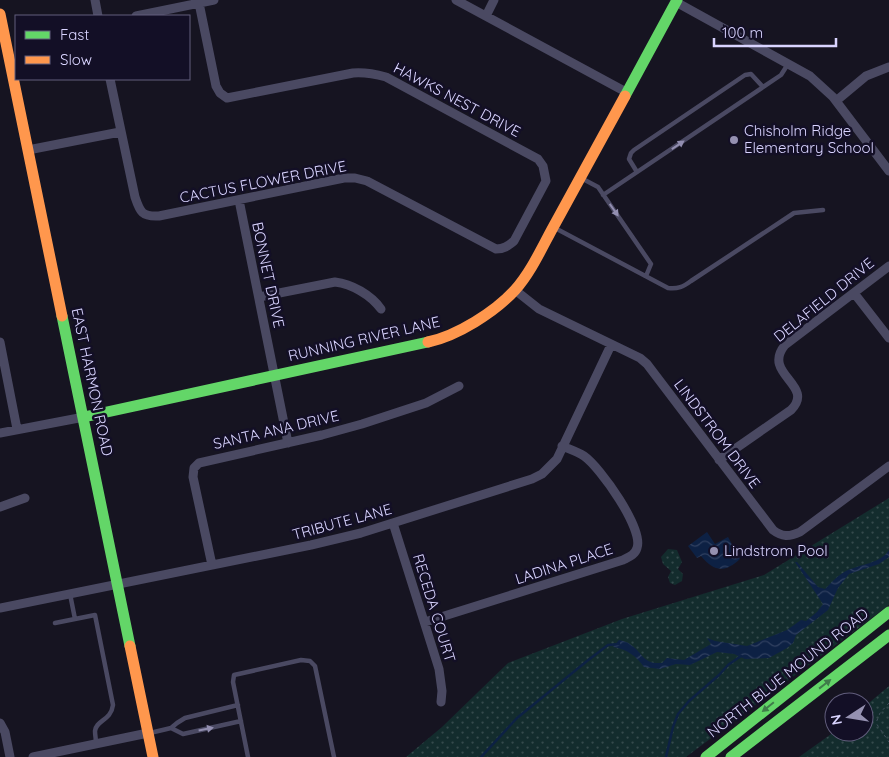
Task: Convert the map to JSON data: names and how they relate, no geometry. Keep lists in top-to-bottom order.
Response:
{
  "streets": {
    "main road": ["RUNNING RIVER LANE", "EAST HARMON ROAD", "NORTH BLUE MOUND ROAD"],
    "street": [
      "HAWKS NEST DRIVE",
      "CACTUS FLOWER DRIVE",
      "BONNET DRIVE",
      "DELAFIELD DRIVE",
      "SANTA ANA DRIVE",
      "LINDSTROM DRIVE",
      "TRIBUTE LANE",
      "LADINA PLACE",
      "RECEDA COURT"
    ]
  },
  "crossings": [
    ["HAWKS NEST DRIVE", "CACTUS FLOWER DRIVE"],
    ["CACTUS FLOWER DRIVE", "BONNET DRIVE"],
    ["BONNET DRIVE", "RUNNING RIVER LANE"],
    ["BONNET DRIVE", "SANTA ANA DRIVE"],
    ["DELAFIELD DRIVE", "LINDSTROM DRIVE"],
    ["RUNNING RIVER LANE", "EAST HARMON ROAD"],
    ["RUNNING RIVER LANE", "LINDSTROM DRIVE"],
    ["EAST HARMON ROAD", "TRIBUTE LANE"],
    ["SANTA ANA DRIVE", "TRIBUTE LANE"],
    ["LINDSTROM DRIVE", "TRIBUTE LANE"],
    ["TRIBUTE LANE", "LADINA PLACE"],
    ["TRIBUTE LANE", "RECEDA COURT"],
    ["LADINA PLACE", "RECEDA COURT"]
  ],
  "places": ["Chisholm Ridge Elementary School", "Lindstrom Pool"],
  "legend": ["Fast", "Slow"],
  "scale_bar": "100 m",
  "north": "left"
}
